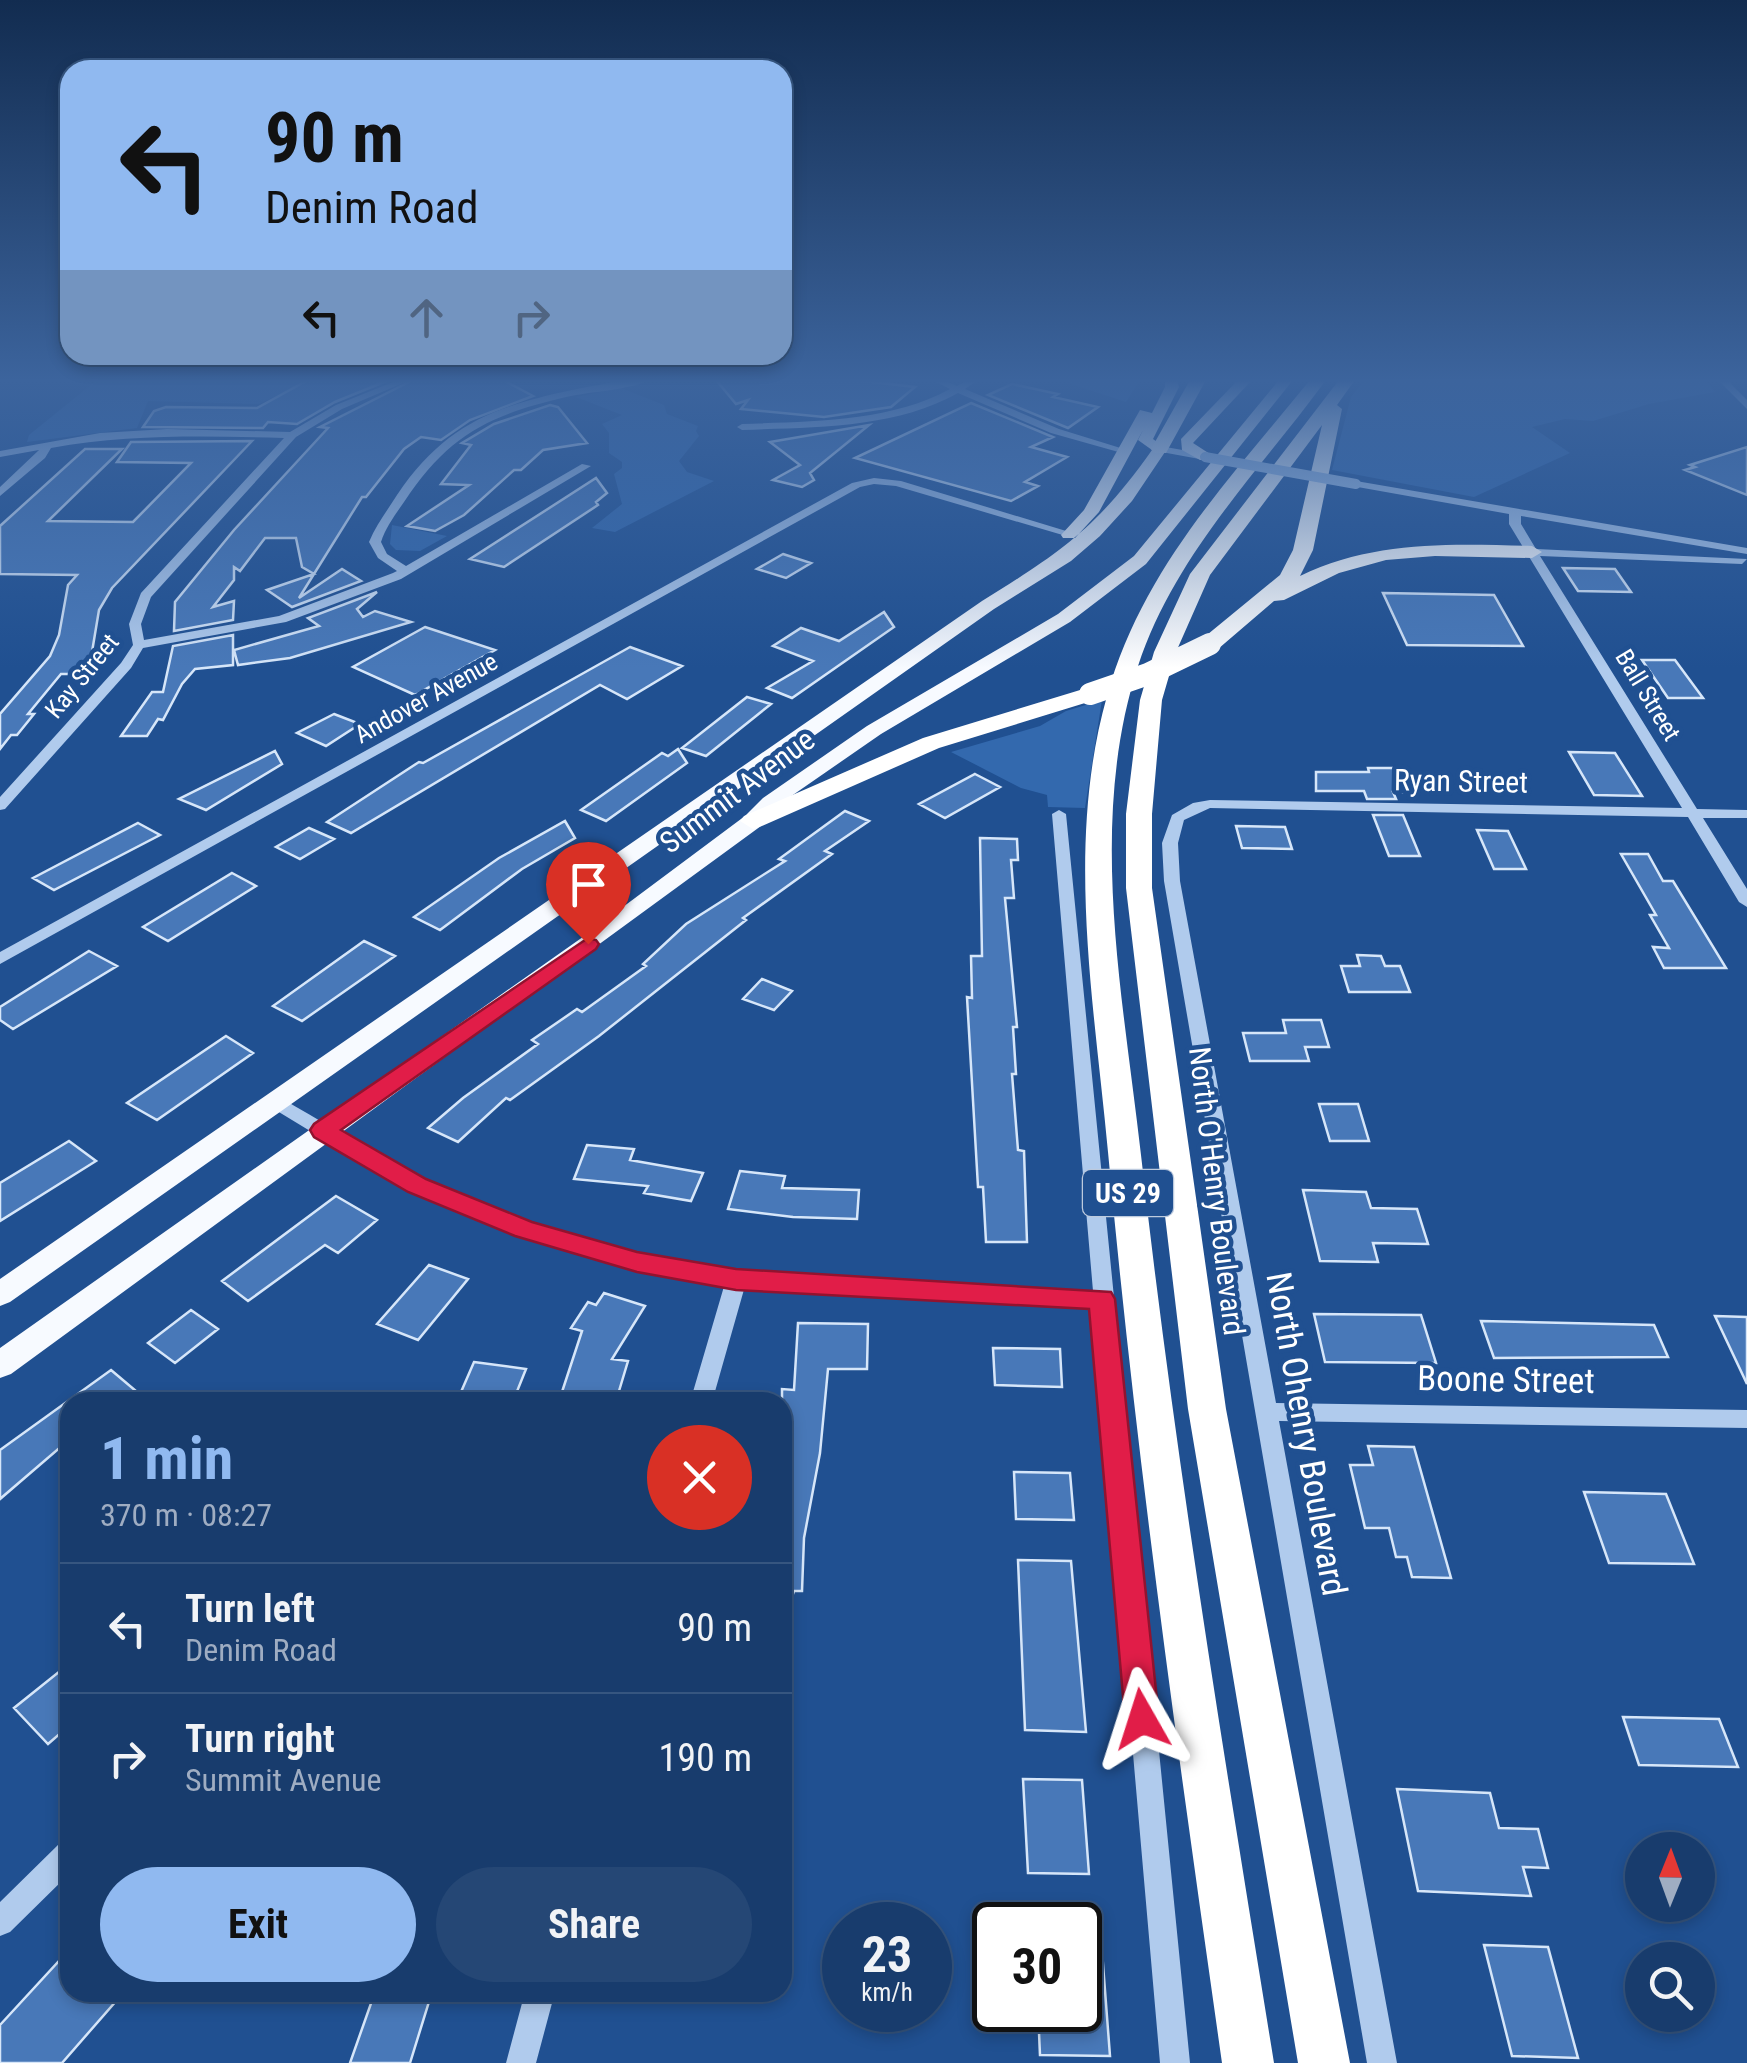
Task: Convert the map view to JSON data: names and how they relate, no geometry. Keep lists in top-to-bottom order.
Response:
{
  "streets": {
    "highway": ["North O'Henry Boulevard", "US 29"],
    "main road": ["Summit Avenue"],
    "street": [
      "Kay Street",
      "Ball Street",
      "Andover Avenue",
      "Ryan Street",
      "Boone Street",
      "North Ohenry Boulevard"
    ]
  },
  "crossings": [
    ["Ball Street", "Ryan Street"],
    ["Andover Avenue", "Summit Avenue"],
    ["Ryan Street", "North Ohenry Boulevard"],
    ["Boone Street", "North Ohenry Boulevard"]
  ],
  "north": "top",
  "page": {
    "turn": ["90 m", "Denim Road"],
    "heading": ["1 min", "370 m · 08:27"],
    "list": [
      {
        "name": "Turn left",
        "note": "Denim Road",
        "value": "90 m"
      },
      {
        "name": "Turn right",
        "note": "Summit Avenue",
        "value": "190 m"
      }
    ],
    "buttons": ["Exit", "Share"],
    "speed": "23 km/h",
    "limit": "30"
  }
}
